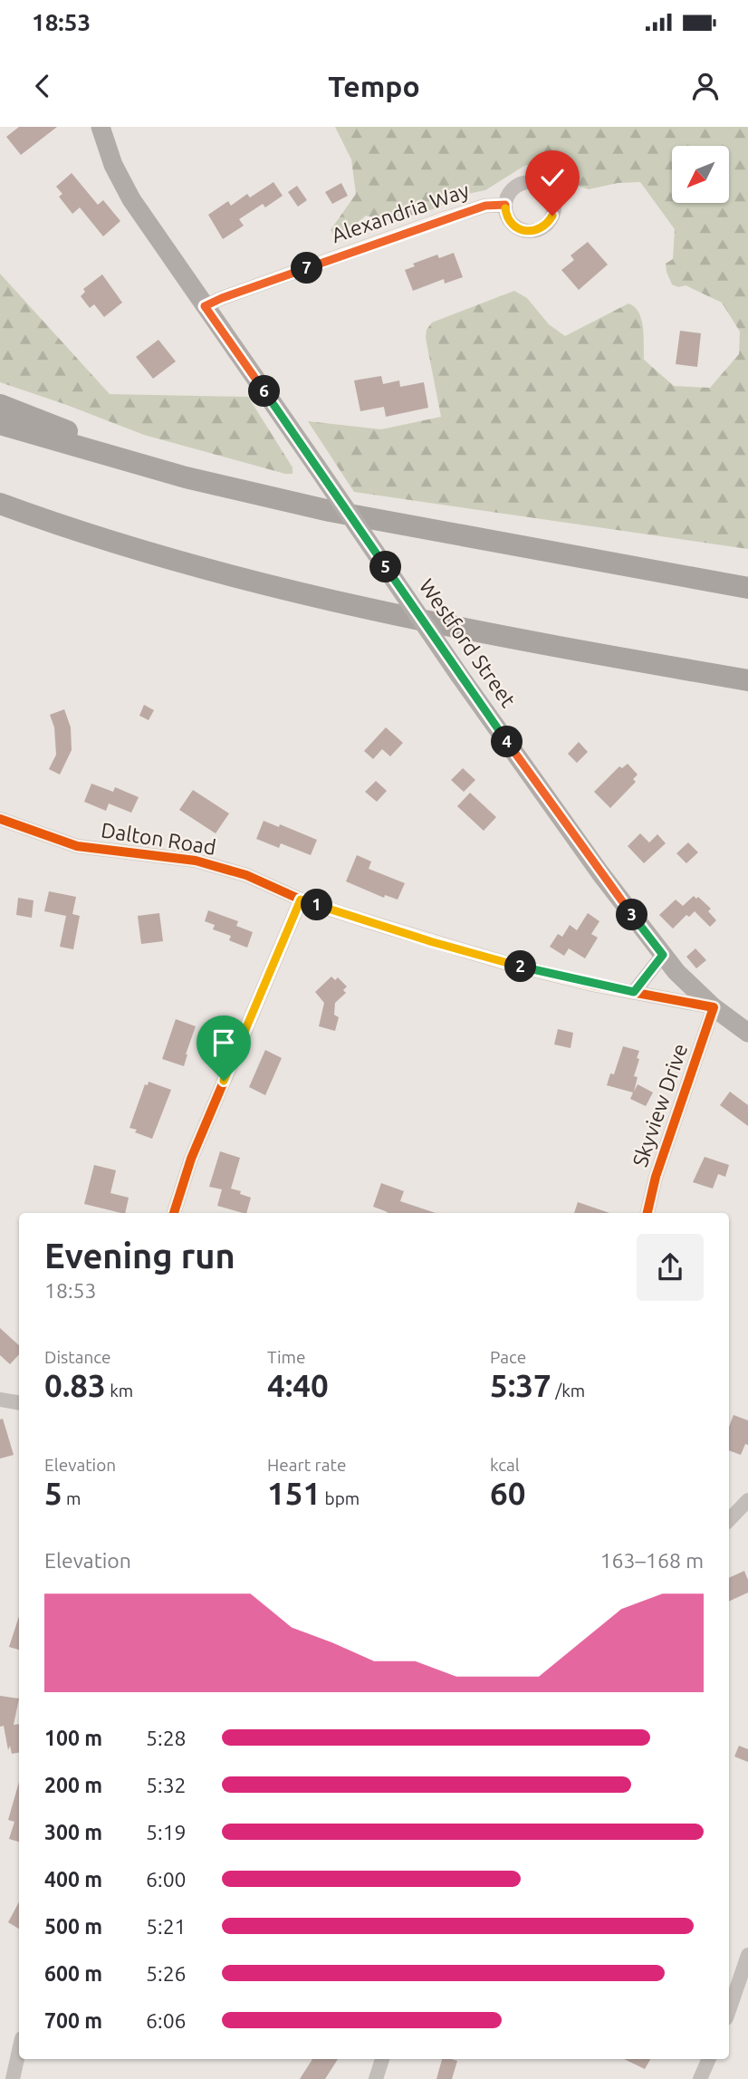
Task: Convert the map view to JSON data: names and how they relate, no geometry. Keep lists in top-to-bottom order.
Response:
{
  "streets": {
    "main road": ["Westford Street"],
    "street": ["Alexandria Way", "Dalton Road", "Skyview Drive"]
  },
  "crossings": [
    ["Alexandria Way", "Westford Street"],
    ["Westford Street", "Dalton Road"],
    ["Westford Street", "Skyview Drive"],
    ["Dalton Road", "Skyview Drive"]
  ],
  "north": "bottom left",
  "page": {
    "status": "18:53",
    "header": "Tempo",
    "pins": [
      "7",
      "6",
      "5",
      "4",
      "1",
      "3",
      "2"
    ],
    "heading": ["Evening run", "18:53"],
    "stats": [
      ["Distance", "0.83 km"],
      ["Time", "4:40"],
      ["Pace", "5:37 /km"],
      ["Elevation", "5 m"],
      ["Heart rate", "151 bpm"],
      ["kcal", "60"]
    ],
    "chart": ["Elevation", "163–168 m"],
    "list": [
      {
        "name": "100 m",
        "note": "5:28"
      },
      {
        "name": "200 m",
        "note": "5:32"
      },
      {
        "name": "300 m",
        "note": "5:19"
      },
      {
        "name": "400 m",
        "note": "6:00"
      },
      {
        "name": "500 m",
        "note": "5:21"
      },
      {
        "name": "600 m",
        "note": "5:26"
      },
      {
        "name": "700 m",
        "note": "6:06"
      }
    ]
  }
}
